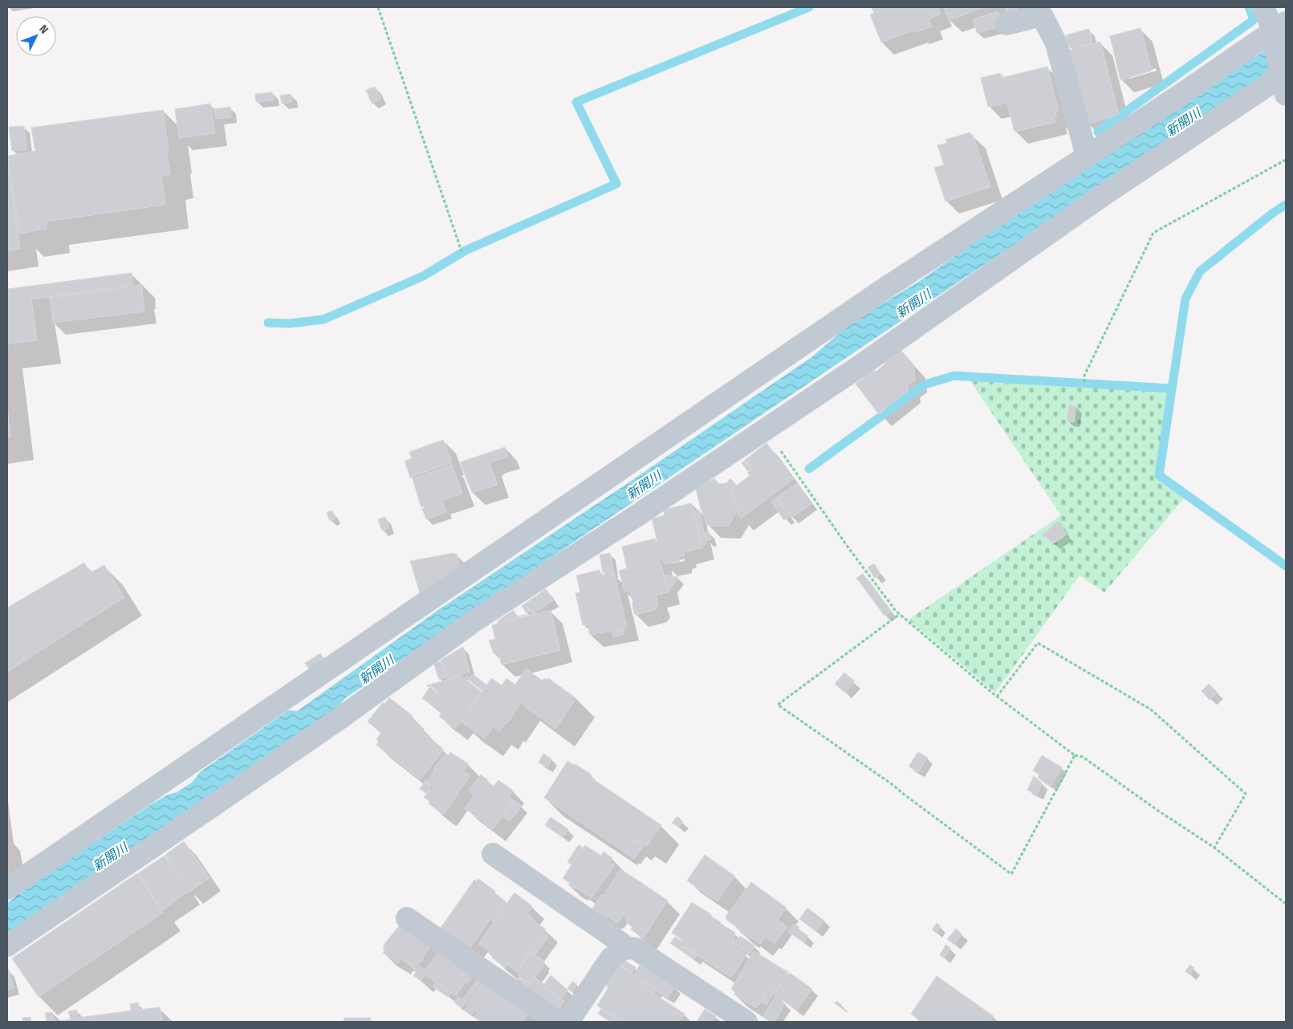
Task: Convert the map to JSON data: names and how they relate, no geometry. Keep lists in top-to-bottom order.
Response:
{
  "water": ["新開川"],
  "north": "top right"
}
